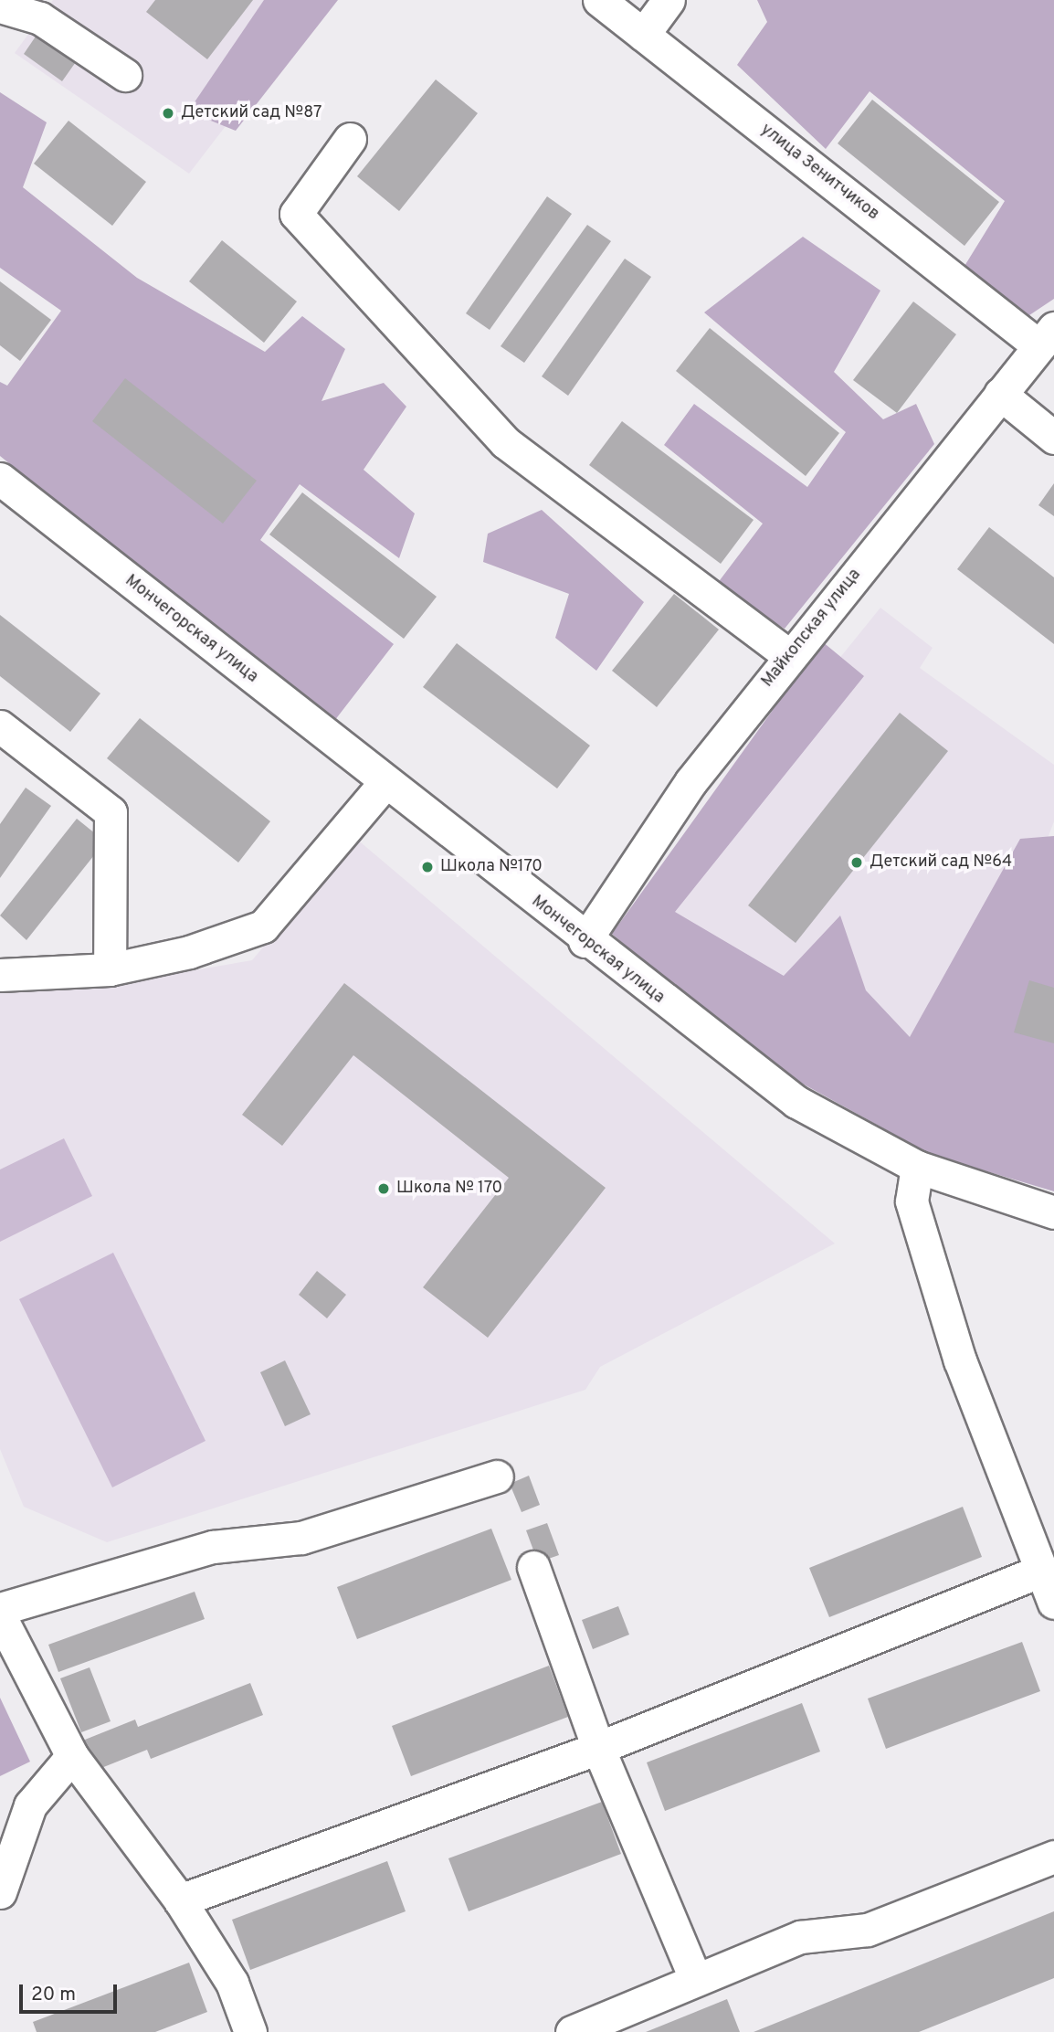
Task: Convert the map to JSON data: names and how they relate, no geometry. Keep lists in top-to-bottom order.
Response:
{
  "streets": {
    "street": ["улица Зенитчиков", "Майкопская улица", "Мончегорская улица"]
  },
  "crossings": [
    ["улица Зенитчиков", "Майкопская улица"],
    ["Майкопская улица", "Мончегорская улица"]
  ],
  "places": [
    "Детский сад №87",
    "Детский сад №64",
    "Школа №170",
    "Школа № 170"
  ],
  "scale_bar": "20 m"
}
